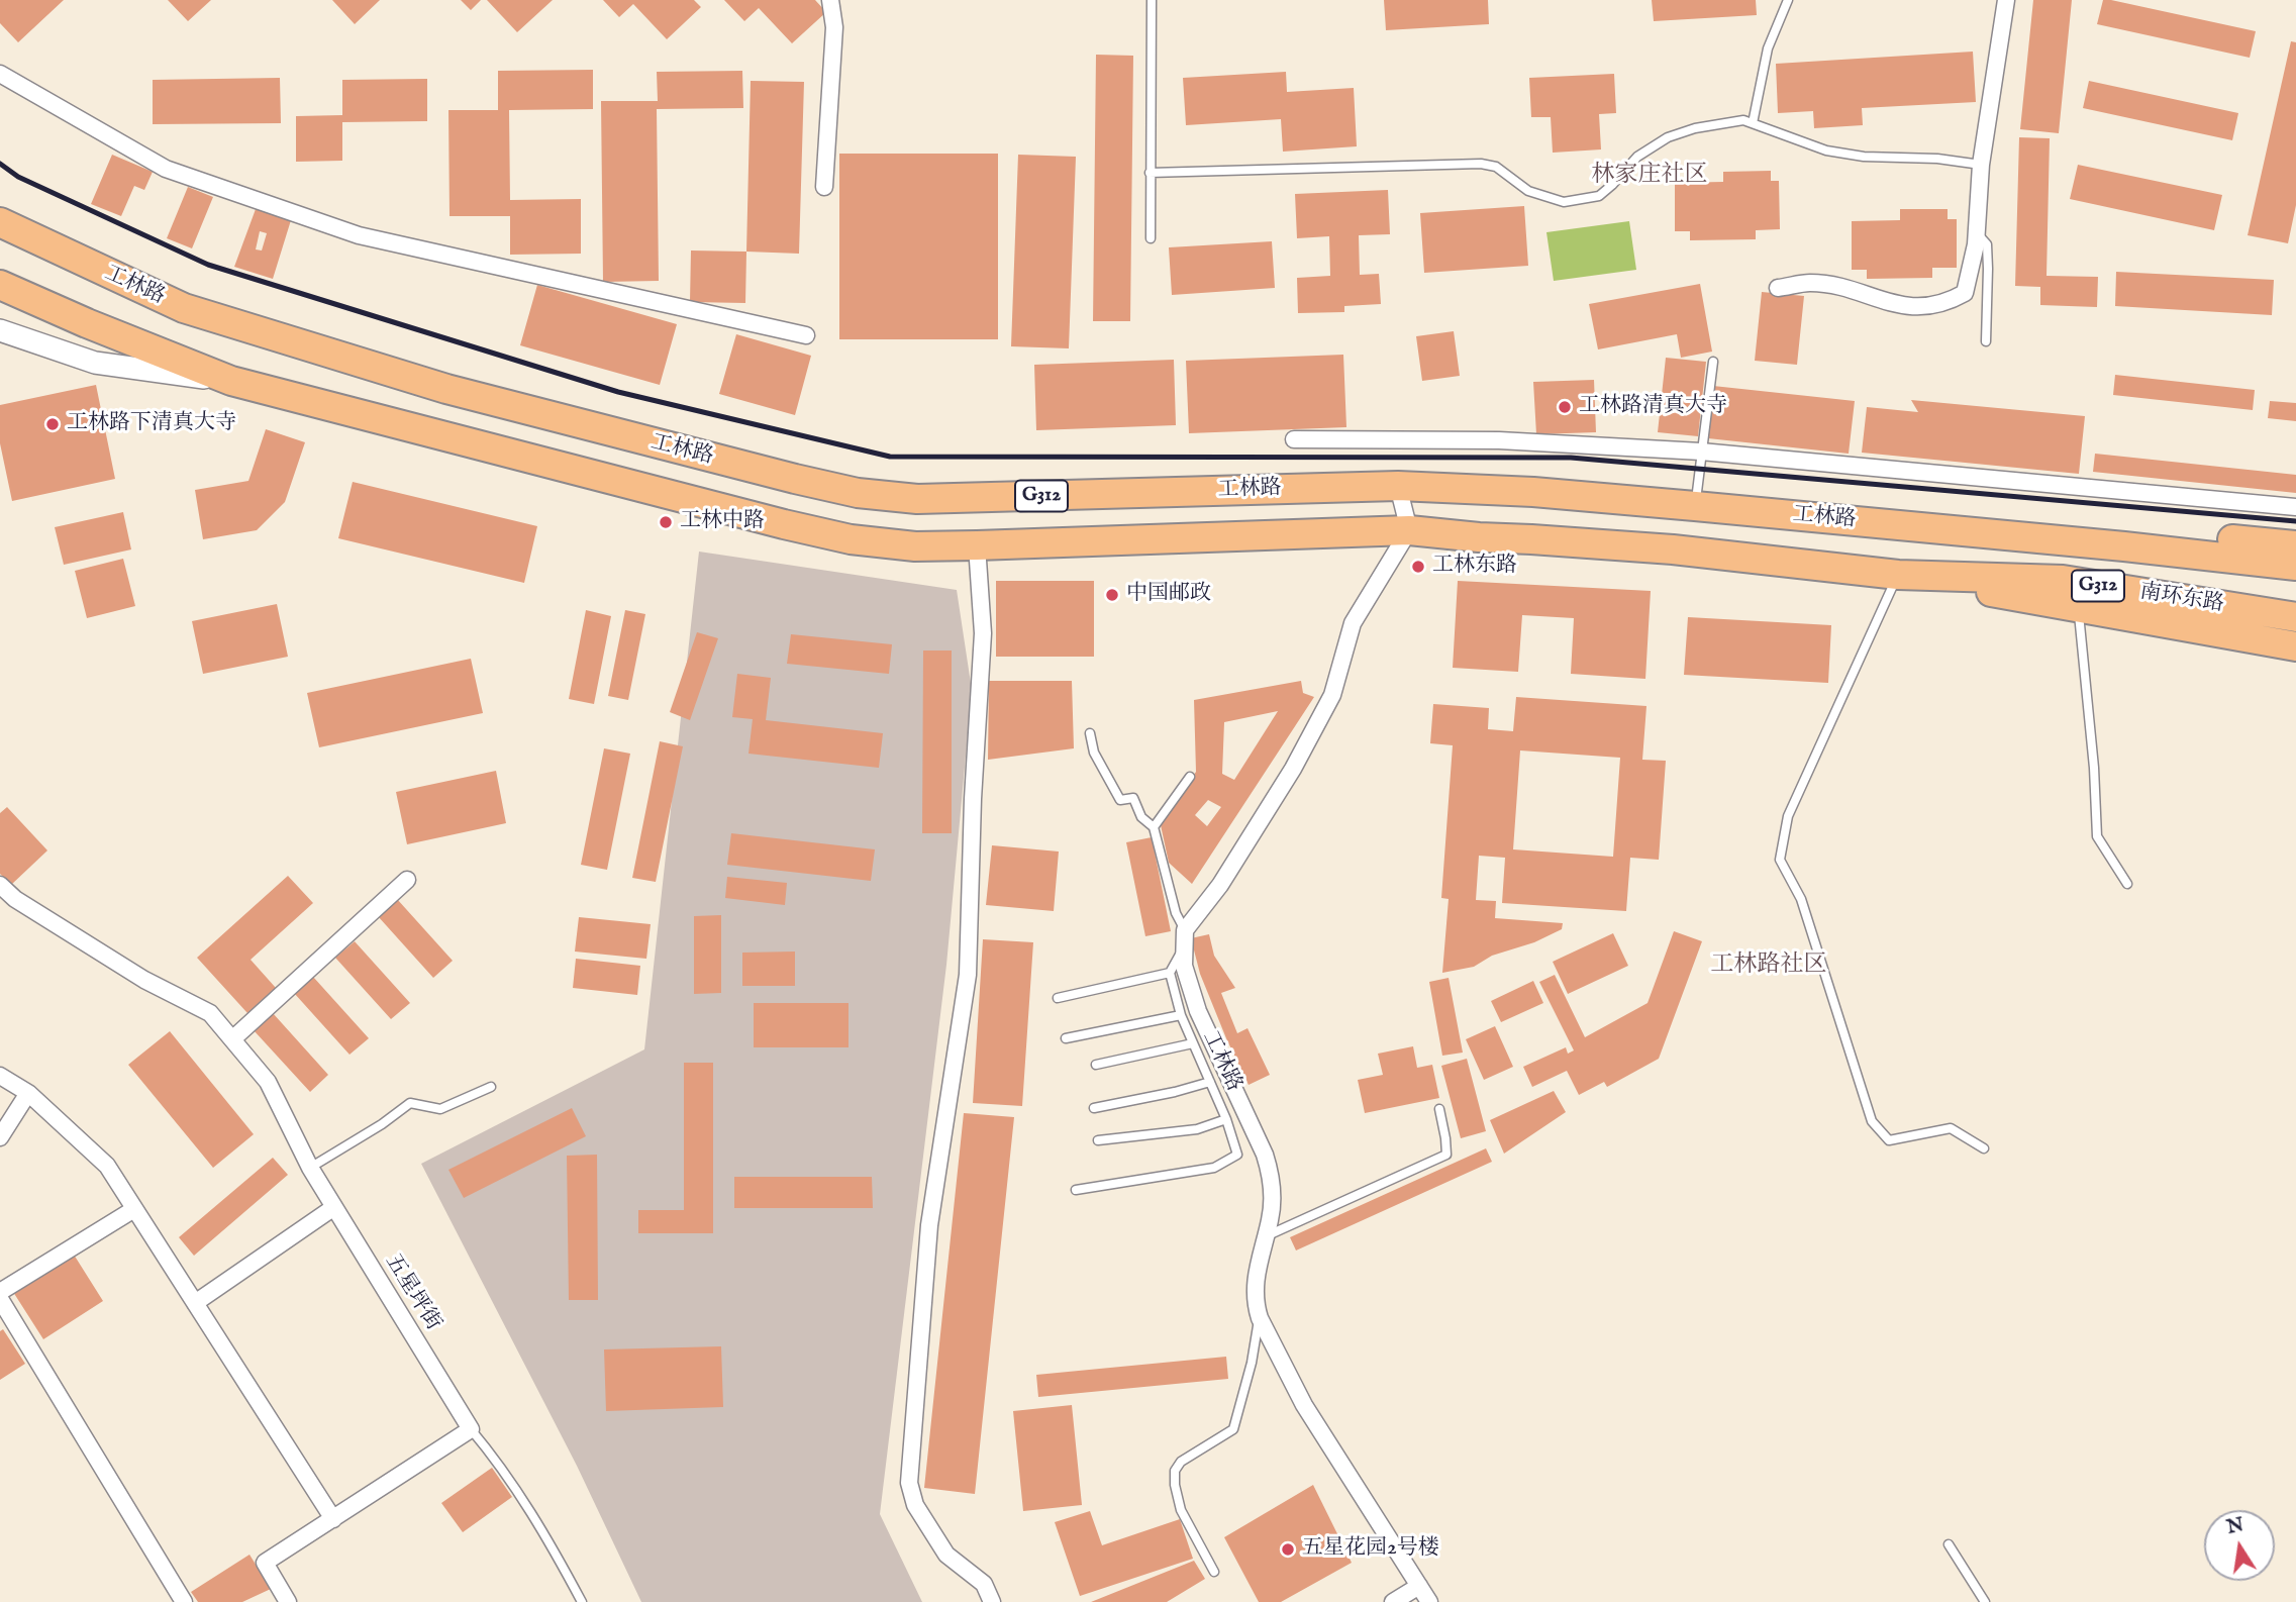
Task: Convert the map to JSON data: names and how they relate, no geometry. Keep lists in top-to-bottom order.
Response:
{
  "streets": {
    "highway": ["工林路", "G312", "南环东路"],
    "street": ["五星坪街"]
  },
  "crossings": [
    ["工林路", "南环东路"],
    ["G312", "南环东路"]
  ],
  "districts": ["林家庄社区", "工林路社区"],
  "places": [
    "工林路清真大寺",
    "工林路下清真大寺",
    "工林中路",
    "工林东路",
    "中国邮政",
    "五星花园2号楼"
  ],
  "north": "top"
}
